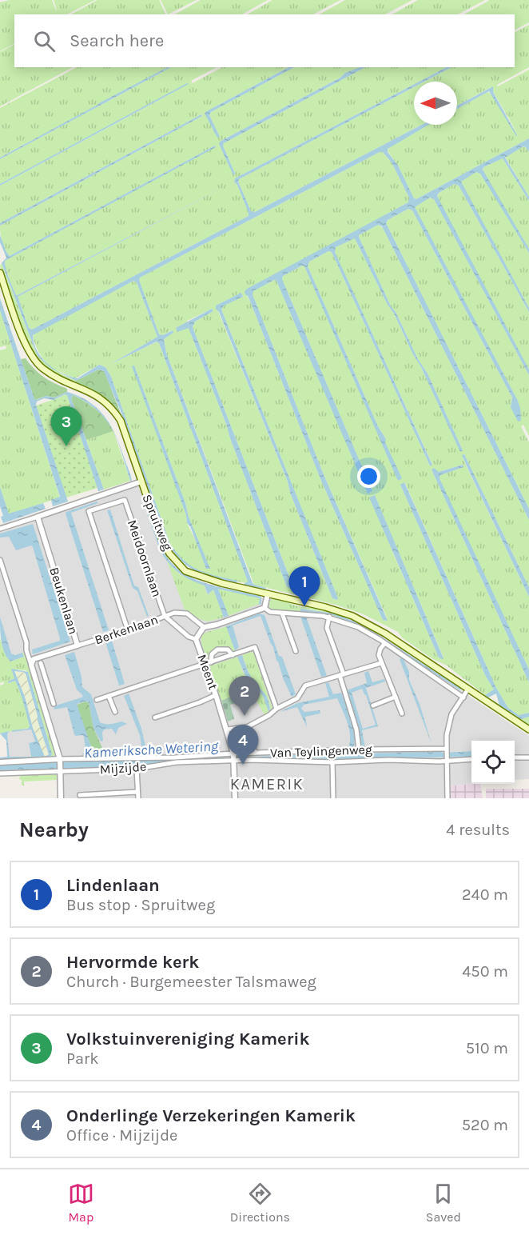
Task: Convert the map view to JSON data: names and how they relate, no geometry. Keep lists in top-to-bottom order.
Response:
{
  "streets": {
    "main road": ["Spruitweg"],
    "street": [
      "Meidoornlaan",
      "Beukenlaan",
      "Berkenlaan",
      "Meent",
      "Van Teylingenweg",
      "Mijzijde"
    ]
  },
  "crossings": [
    ["Meidoornlaan", "Berkenlaan"],
    ["Beukenlaan", "Berkenlaan"],
    ["Berkenlaan", "Meent"],
    ["Meent", "Van Teylingenweg"],
    ["Meent", "Mijzijde"],
    ["Van Teylingenweg", "Mijzijde"]
  ],
  "districts": ["KAMERIK"],
  "water": ["Kameriksche Wetering"],
  "north": "left",
  "page": {
    "search": "Search here",
    "pins": [
      "3",
      "1",
      "2",
      "4"
    ],
    "heading": ["Nearby", "4 results"],
    "list": [
      {
        "mark": "1",
        "name": "Lindenlaan",
        "note": "Bus stop · Spruitweg",
        "value": "240 m"
      },
      {
        "mark": "2",
        "name": "Hervormde kerk",
        "note": "Church · Burgemeester Talsmaweg",
        "value": "450 m"
      },
      {
        "mark": "3",
        "name": "Volkstuinvereniging Kamerik",
        "note": "Park",
        "value": "510 m"
      },
      {
        "mark": "4",
        "name": "Onderlinge Verzekeringen Kamerik",
        "note": "Office · Mijzijde",
        "value": "520 m"
      }
    ],
    "nav": ["Map", "Directions", "Saved"]
  }
}
